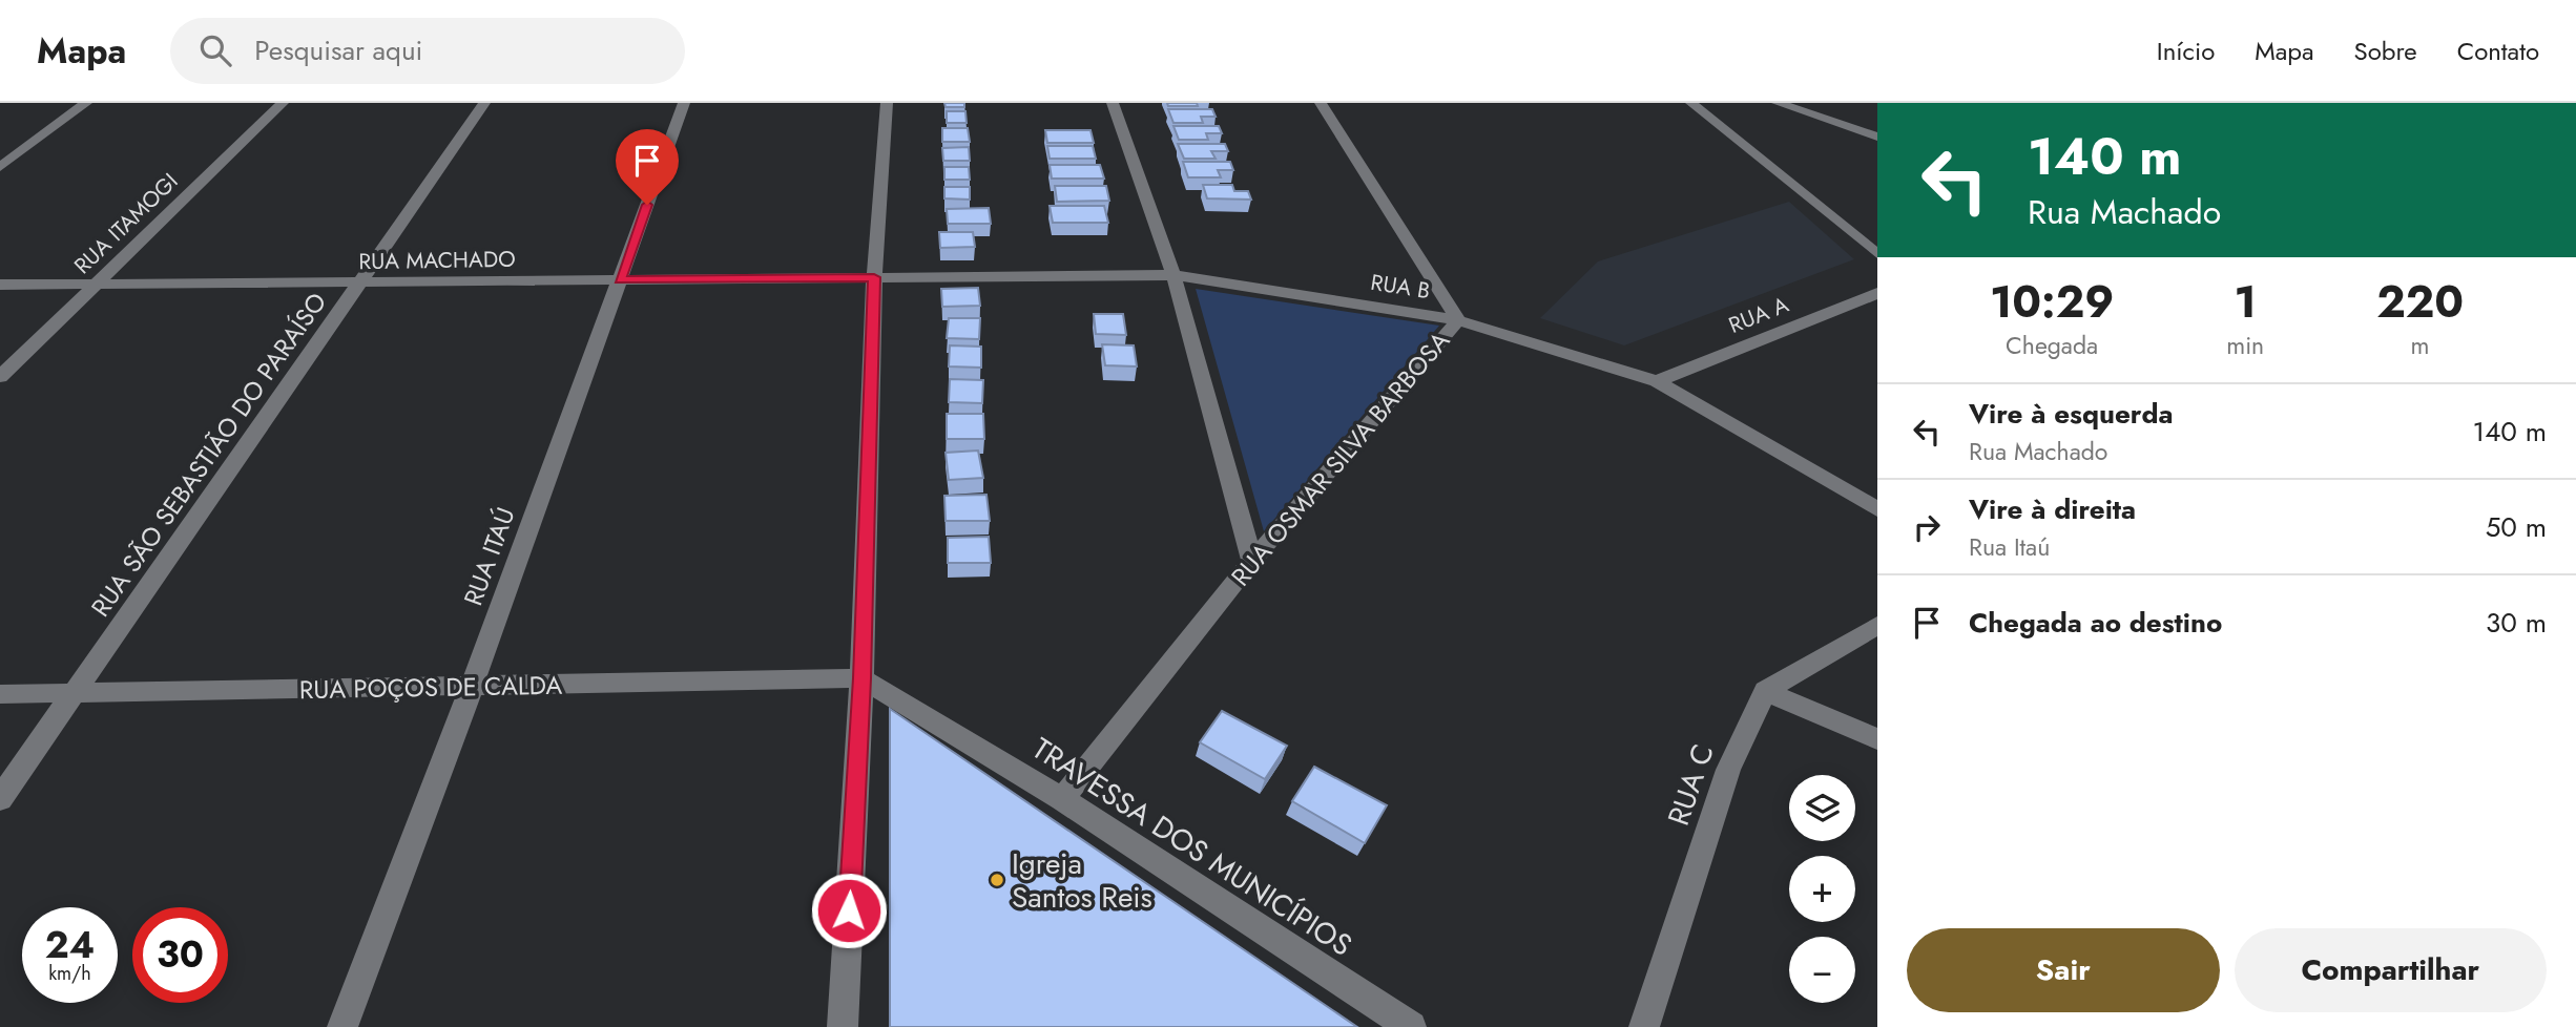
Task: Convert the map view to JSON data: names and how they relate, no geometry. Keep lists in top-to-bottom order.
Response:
{
  "streets": {
    "street": [
      "RUA ITAMOGI",
      "RUA MACHADO",
      "RUA B",
      "RUA A",
      "RUA SÃO SEBASTIÃO DO PARAÍSO",
      "RUA OSMAR SILVA BARBOSA",
      "RUA ITAÚ",
      "RUA POÇOS DE CALDA",
      "RUA C",
      "TRAVESSA DOS MUNICÍPIOS"
    ]
  },
  "crossings": [
    ["RUA ITAMOGI", "RUA MACHADO"],
    ["RUA MACHADO", "RUA B"],
    ["RUA MACHADO", "RUA SÃO SEBASTIÃO DO PARAÍSO"],
    ["RUA MACHADO", "RUA ITAÚ"],
    ["RUA B", "RUA A"],
    ["RUA B", "RUA OSMAR SILVA BARBOSA"],
    ["RUA SÃO SEBASTIÃO DO PARAÍSO", "RUA POÇOS DE CALDA"],
    ["RUA OSMAR SILVA BARBOSA", "TRAVESSA DOS MUNICÍPIOS"],
    ["RUA ITAÚ", "RUA POÇOS DE CALDA"],
    ["RUA POÇOS DE CALDA", "TRAVESSA DOS MUNICÍPIOS"]
  ],
  "places": ["Igreja Santos Reis"],
  "page": {
    "header": "Mapa",
    "search": "Pesquisar aqui",
    "nav": [
      "Início",
      "Mapa",
      "Sobre",
      "Contato"
    ],
    "turn": ["140 m", "Rua Machado"],
    "eta": [
      "10:29",
      "Chegada",
      "1",
      "min",
      "220",
      "m"
    ],
    "list": [
      {
        "name": "Vire à esquerda",
        "note": "Rua Machado",
        "value": "140 m"
      },
      {
        "name": "Vire à direita",
        "note": "Rua Itaú",
        "value": "50 m"
      },
      {
        "name": "Chegada ao destino",
        "value": "30 m"
      }
    ],
    "map_buttons": ["+", "−"],
    "speed": "24 km/h",
    "limit": "30",
    "buttons": ["Sair", "Compartilhar"]
  }
}
